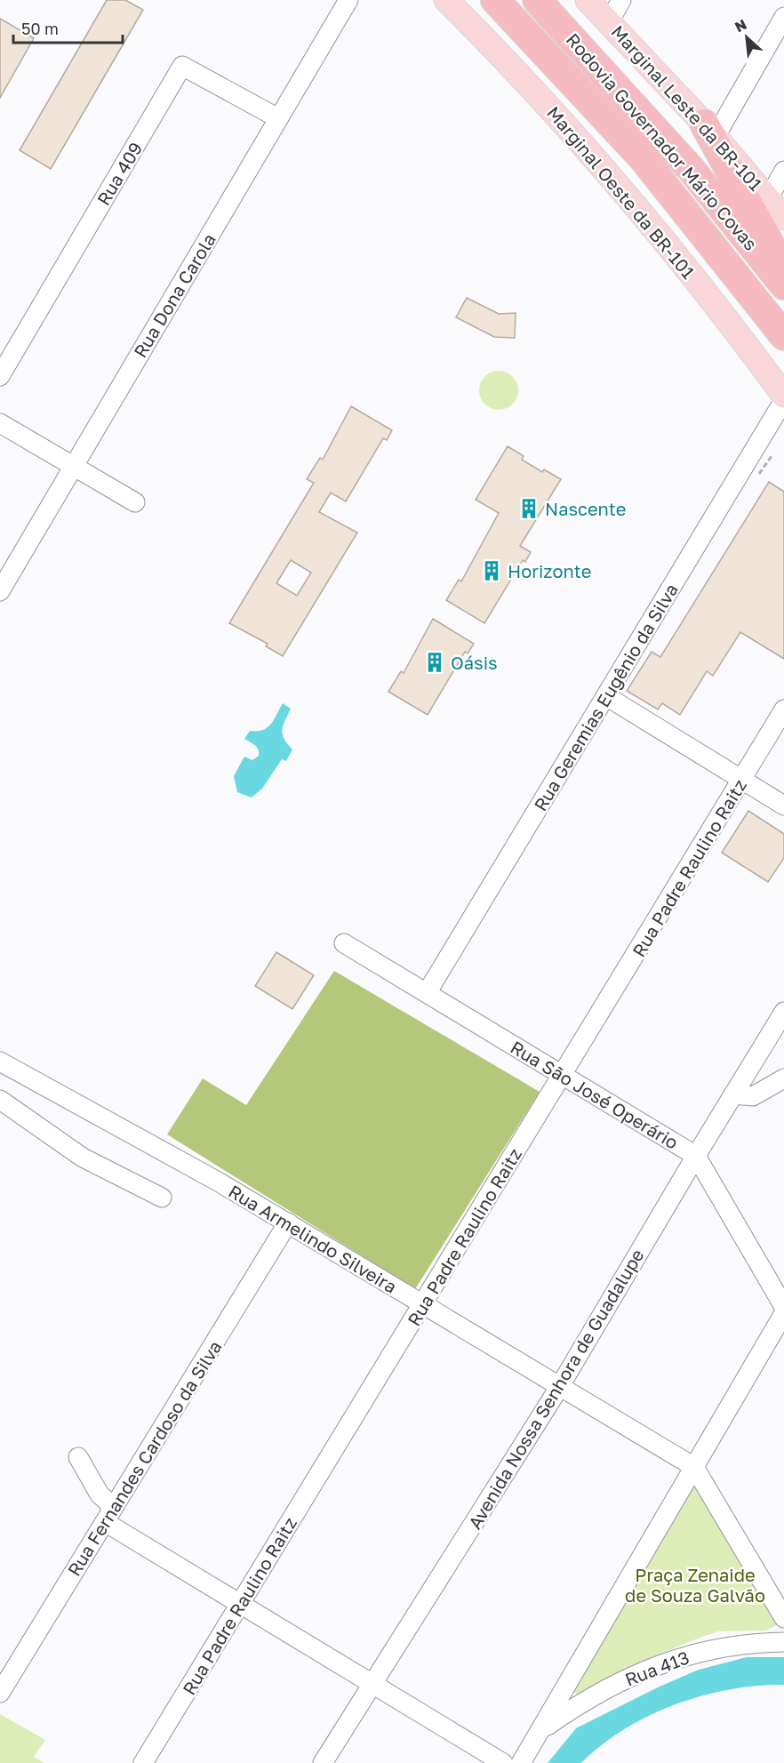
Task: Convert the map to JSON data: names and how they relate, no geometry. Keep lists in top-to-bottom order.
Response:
{
  "streets": {
    "highway": ["Rodovia Governador Mário Covas"],
    "main road": ["Marginal Leste da BR-101", "Marginal Oeste da BR-101"],
    "street": [
      "Rua 409",
      "Rua Dona Carola",
      "Rua Geremias Eugênio da Silva",
      "Rua Padre Raulino Raitz",
      "Rua São José Operário",
      "Rua Armelindo Silveira",
      "Avenida Nossa Senhora de Guadalupe",
      "Rua Fernandes Cardoso da Silva",
      "Rua 413"
    ]
  },
  "crossings": [
    ["Rua 409", "Rua Dona Carola"],
    ["Rua Geremias Eugênio da Silva", "Rua São José Operário"],
    ["Rua Padre Raulino Raitz", "Rua São José Operário"],
    ["Rua Padre Raulino Raitz", "Rua Armelindo Silveira"],
    ["Rua São José Operário", "Avenida Nossa Senhora de Guadalupe"],
    ["Rua Armelindo Silveira", "Avenida Nossa Senhora de Guadalupe"],
    ["Rua Armelindo Silveira", "Rua Fernandes Cardoso da Silva"]
  ],
  "parks": ["Praça Zenaide de Souza Galvão"],
  "places": {
    "building": ["Nascente", "Horizonte", "Oásis"]
  },
  "scale_bar": "50 m",
  "north": "top left"
}
